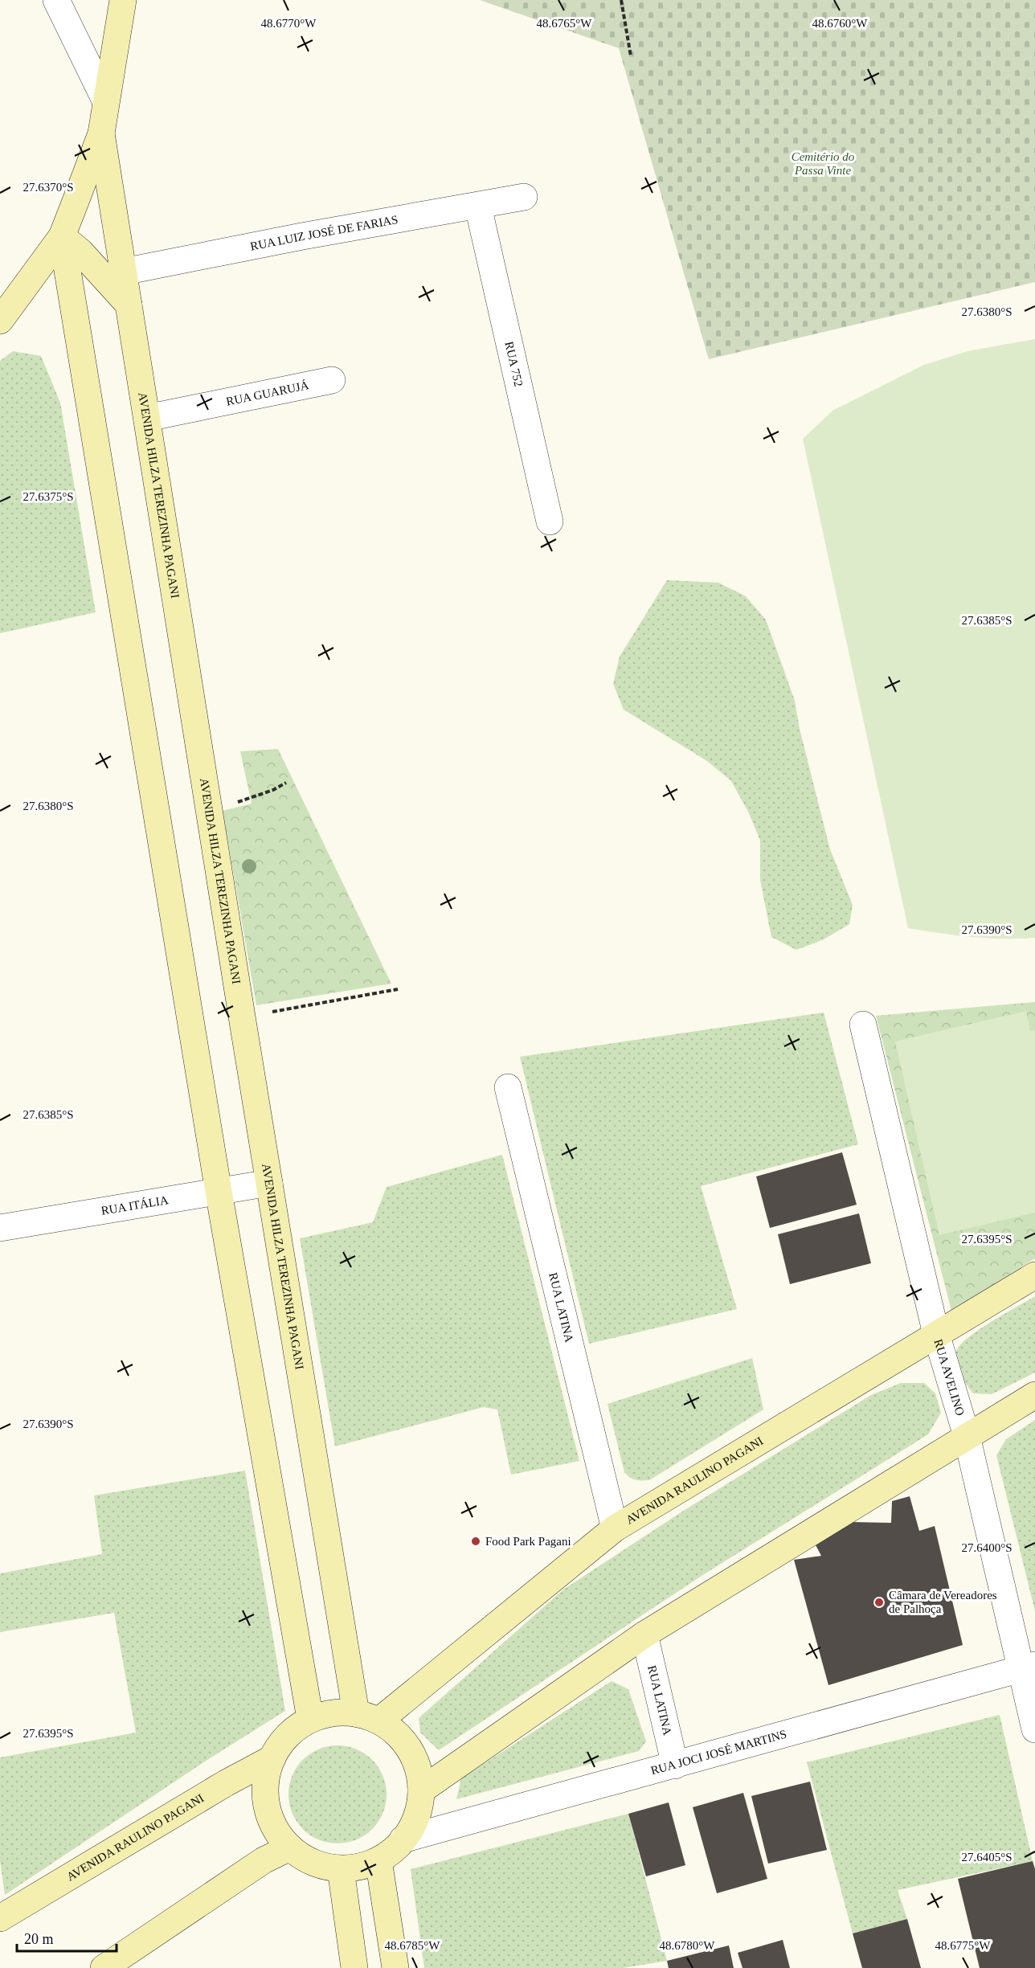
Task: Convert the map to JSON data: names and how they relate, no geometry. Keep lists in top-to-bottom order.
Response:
{
  "streets": {
    "main road": ["AVENIDA HILZA TEREZINHA PAGANI", "AVENIDA RAULINO PAGANI"],
    "street": [
      "RUA LUIZ JOSÉ DE FARIAS",
      "RUA 752",
      "RUA GUARUJÁ",
      "RUA ITÁLIA",
      "RUA LATINA",
      "RUA AVELINO",
      "RUA JOCI JOSÉ MARTINS"
    ]
  },
  "crossings": [
    ["RUA LUIZ JOSÉ DE FARIAS", "RUA 752"],
    ["RUA LUIZ JOSÉ DE FARIAS", "AVENIDA HILZA TEREZINHA PAGANI"],
    ["RUA GUARUJÁ", "AVENIDA HILZA TEREZINHA PAGANI"],
    ["AVENIDA HILZA TEREZINHA PAGANI", "RUA ITÁLIA"],
    ["AVENIDA HILZA TEREZINHA PAGANI", "AVENIDA RAULINO PAGANI"],
    ["AVENIDA HILZA TEREZINHA PAGANI", "RUA JOCI JOSÉ MARTINS"],
    ["RUA LATINA", "AVENIDA RAULINO PAGANI"],
    ["RUA LATINA", "RUA JOCI JOSÉ MARTINS"],
    ["RUA AVELINO", "AVENIDA RAULINO PAGANI"],
    ["RUA AVELINO", "RUA JOCI JOSÉ MARTINS"],
    ["AVENIDA RAULINO PAGANI", "RUA JOCI JOSÉ MARTINS"]
  ],
  "parks": ["Cemitério do Passa Vinte"],
  "places": ["Food Park Pagani", "Câmara de Vereadores de Palhoça"],
  "scale_bar": "20 m",
  "coordinates": [
    "48.6765°W",
    "48.6760°W",
    "48.6770°W",
    "27.6370°S",
    "27.6380°S",
    "27.6375°S",
    "27.6385°S",
    "27.6390°S",
    "27.6395°S",
    "27.6400°S",
    "27.6405°S",
    "48.6785°W",
    "48.6780°W",
    "48.6775°W"
  ]
}
